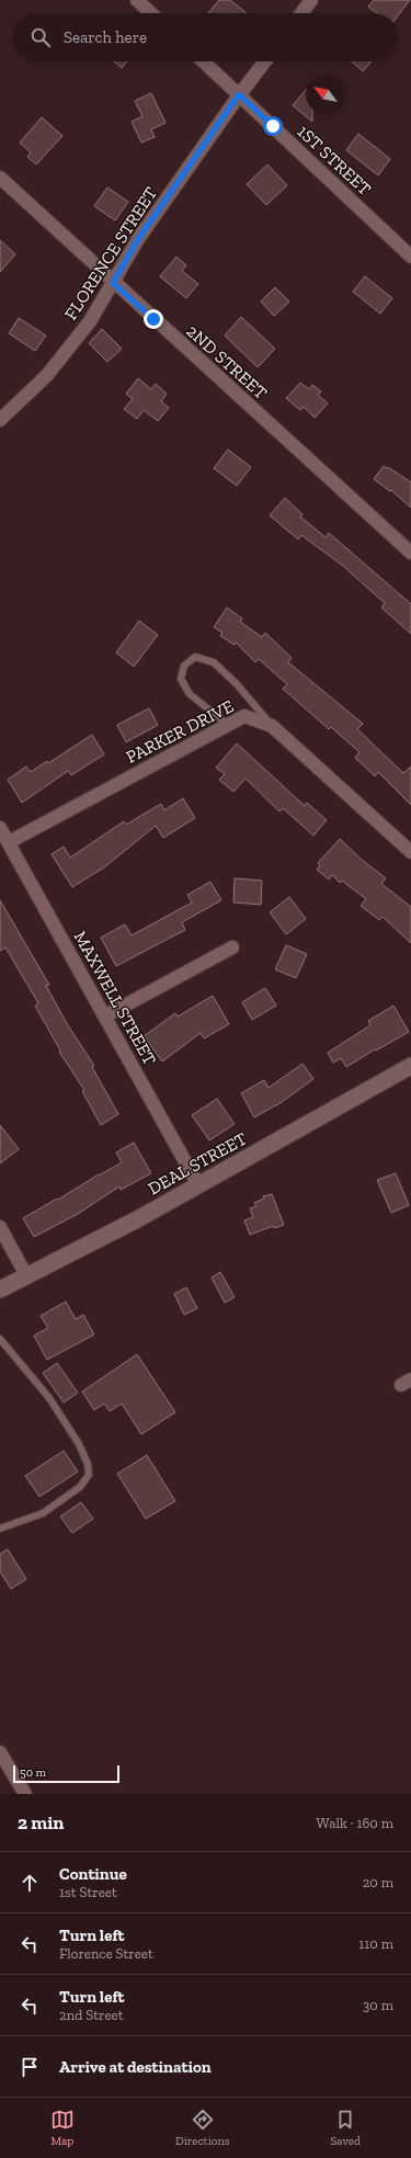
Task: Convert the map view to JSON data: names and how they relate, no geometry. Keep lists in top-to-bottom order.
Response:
{
  "streets": {
    "street": [
      "1ST STREET",
      "FLORENCE STREET",
      "2ND STREET",
      "PARKER DRIVE",
      "MAXWELL STREET",
      "DEAL STREET"
    ]
  },
  "crossings": [
    ["1ST STREET", "FLORENCE STREET"],
    ["FLORENCE STREET", "2ND STREET"],
    ["PARKER DRIVE", "MAXWELL STREET"],
    ["MAXWELL STREET", "DEAL STREET"]
  ],
  "scale_bar": "50 m",
  "north": "top left",
  "page": {
    "search": "Search here",
    "scale": "50 m",
    "heading": ["2 min", "Walk · 160 m"],
    "list": [
      ["Continue", "1st Street", "20 m"],
      ["Turn left", "Florence Street", "110 m"],
      ["Turn left", "2nd Street", "30 m"],
      "Arrive at destination"
    ],
    "nav": ["Map", "Directions", "Saved"]
  }
}
